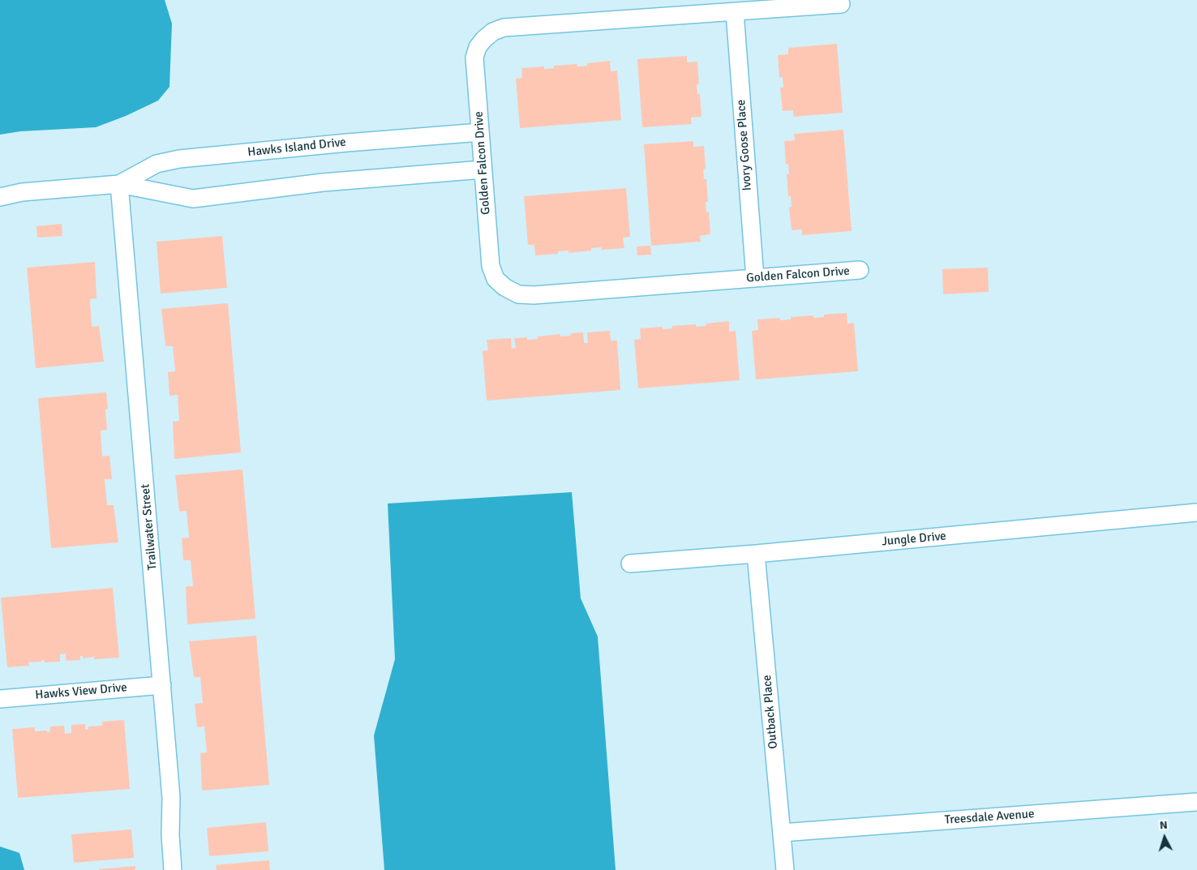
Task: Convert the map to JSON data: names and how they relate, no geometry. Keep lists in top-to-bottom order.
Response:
{
  "streets": {
    "street": [
      "Ivory Goose Place",
      "Hawks Island Drive",
      "Golden Falcon Drive",
      "Trailwater Street",
      "Jungle Drive",
      "Hawks View Drive",
      "Outback Place",
      "Treesdale Avenue"
    ]
  },
  "crossings": [
    ["Ivory Goose Place", "Golden Falcon Drive"],
    ["Hawks Island Drive", "Golden Falcon Drive"],
    ["Hawks Island Drive", "Trailwater Street"],
    ["Trailwater Street", "Hawks View Drive"],
    ["Jungle Drive", "Outback Place"],
    ["Outback Place", "Treesdale Avenue"]
  ],
  "north": "top"
}
